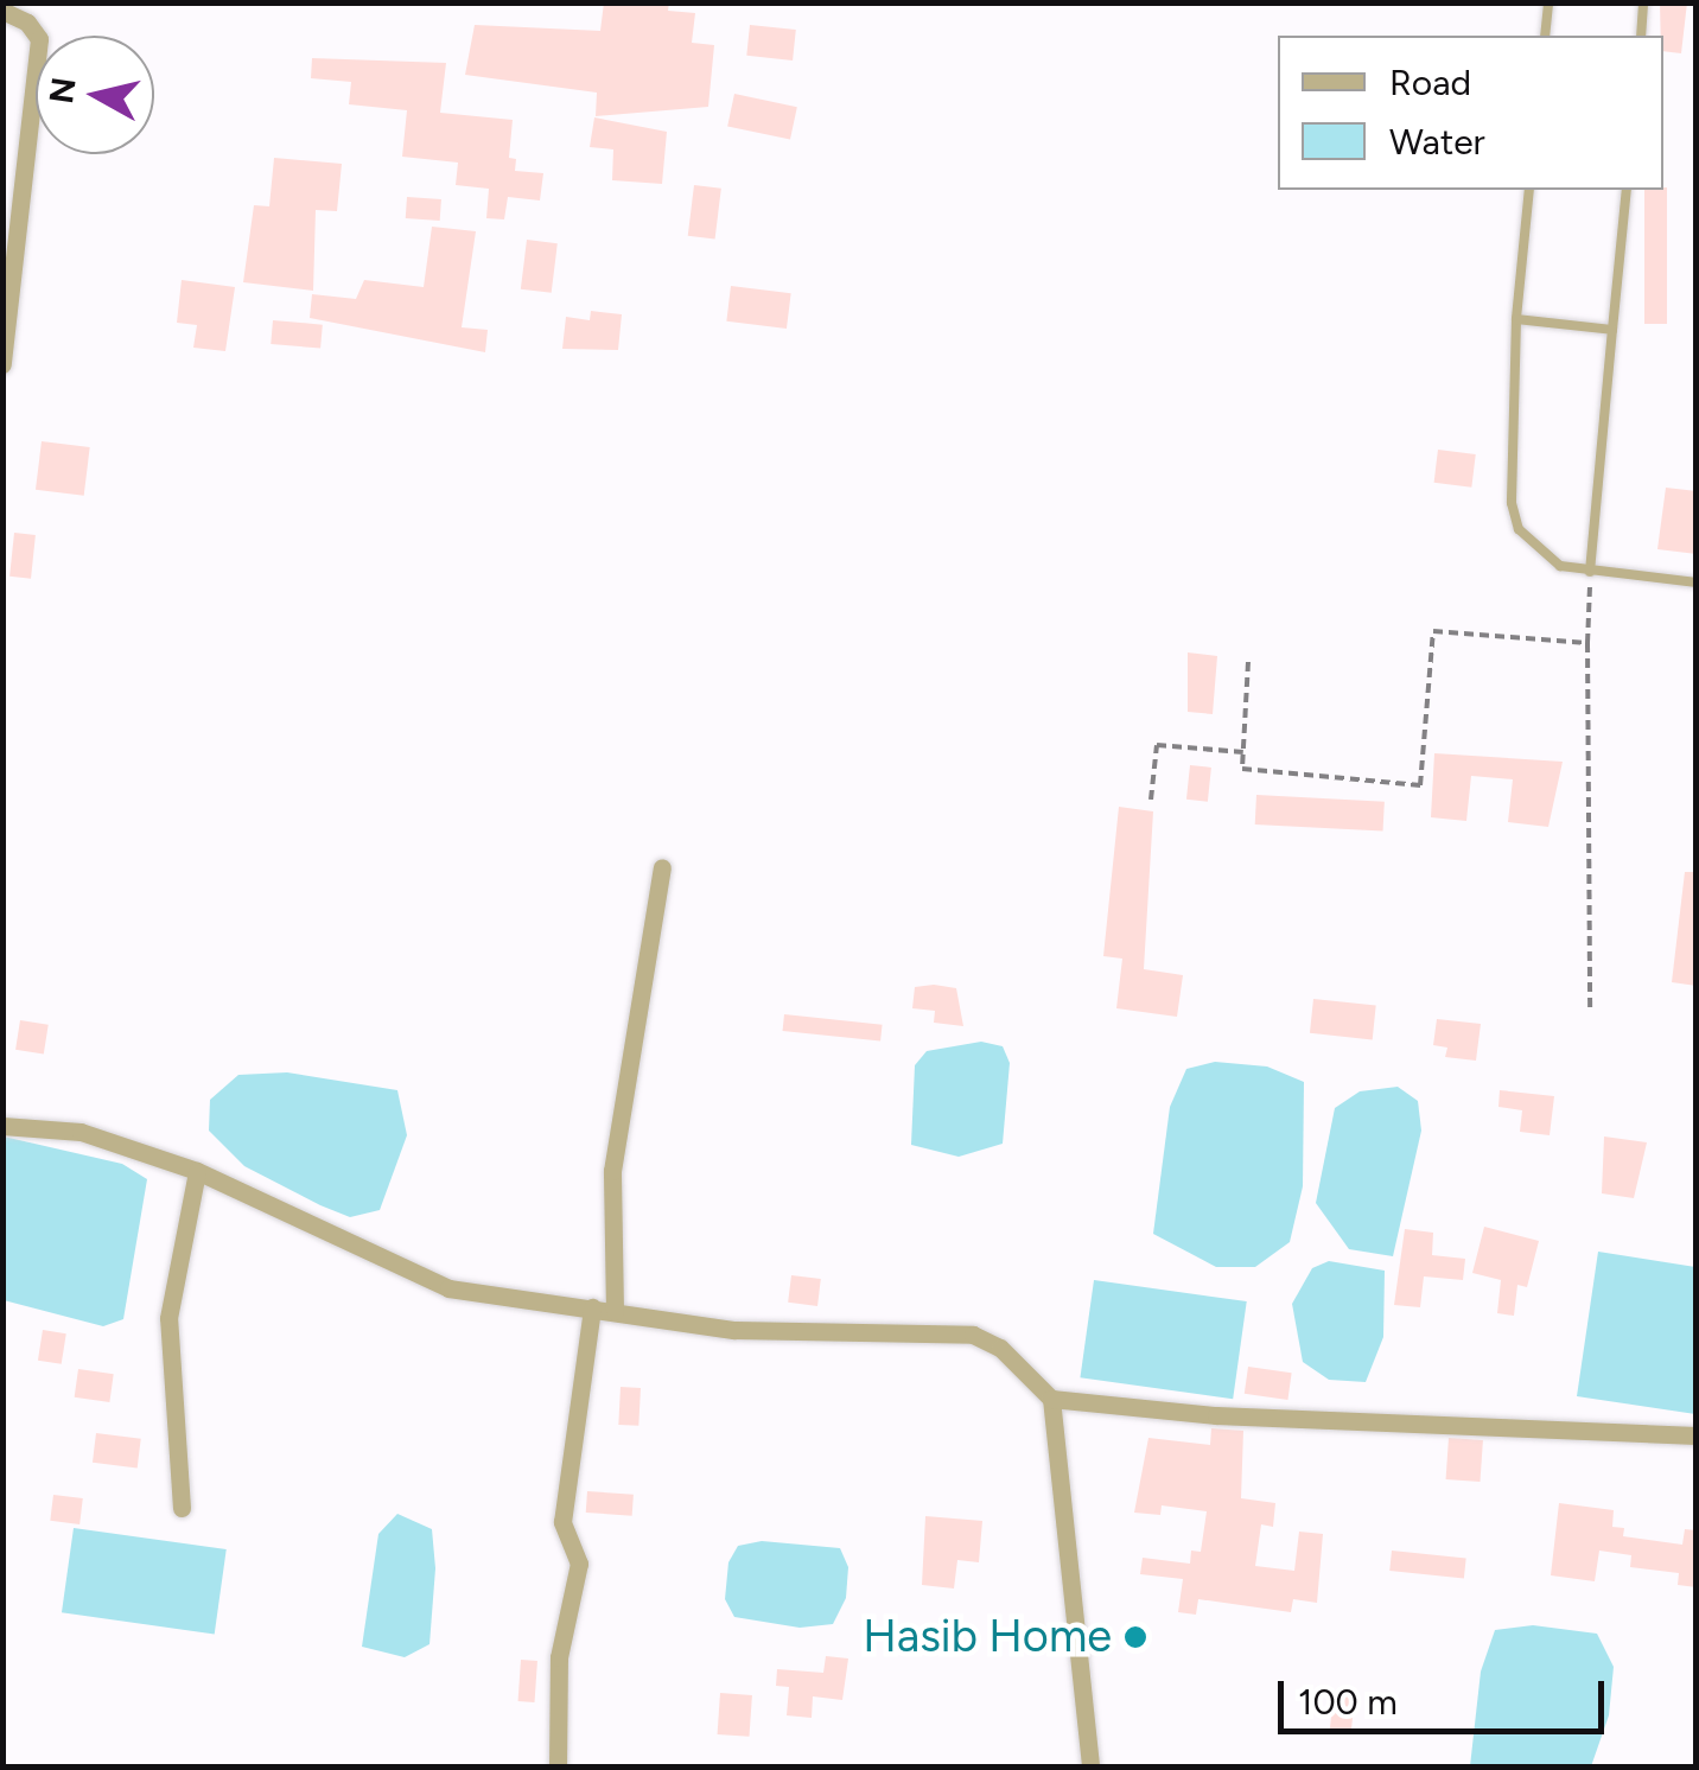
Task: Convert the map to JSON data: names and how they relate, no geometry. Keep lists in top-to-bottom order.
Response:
{
  "places": ["Hasib Home"],
  "legend": ["Road", "Water"],
  "scale_bar": "100 m",
  "north": "left"
}
